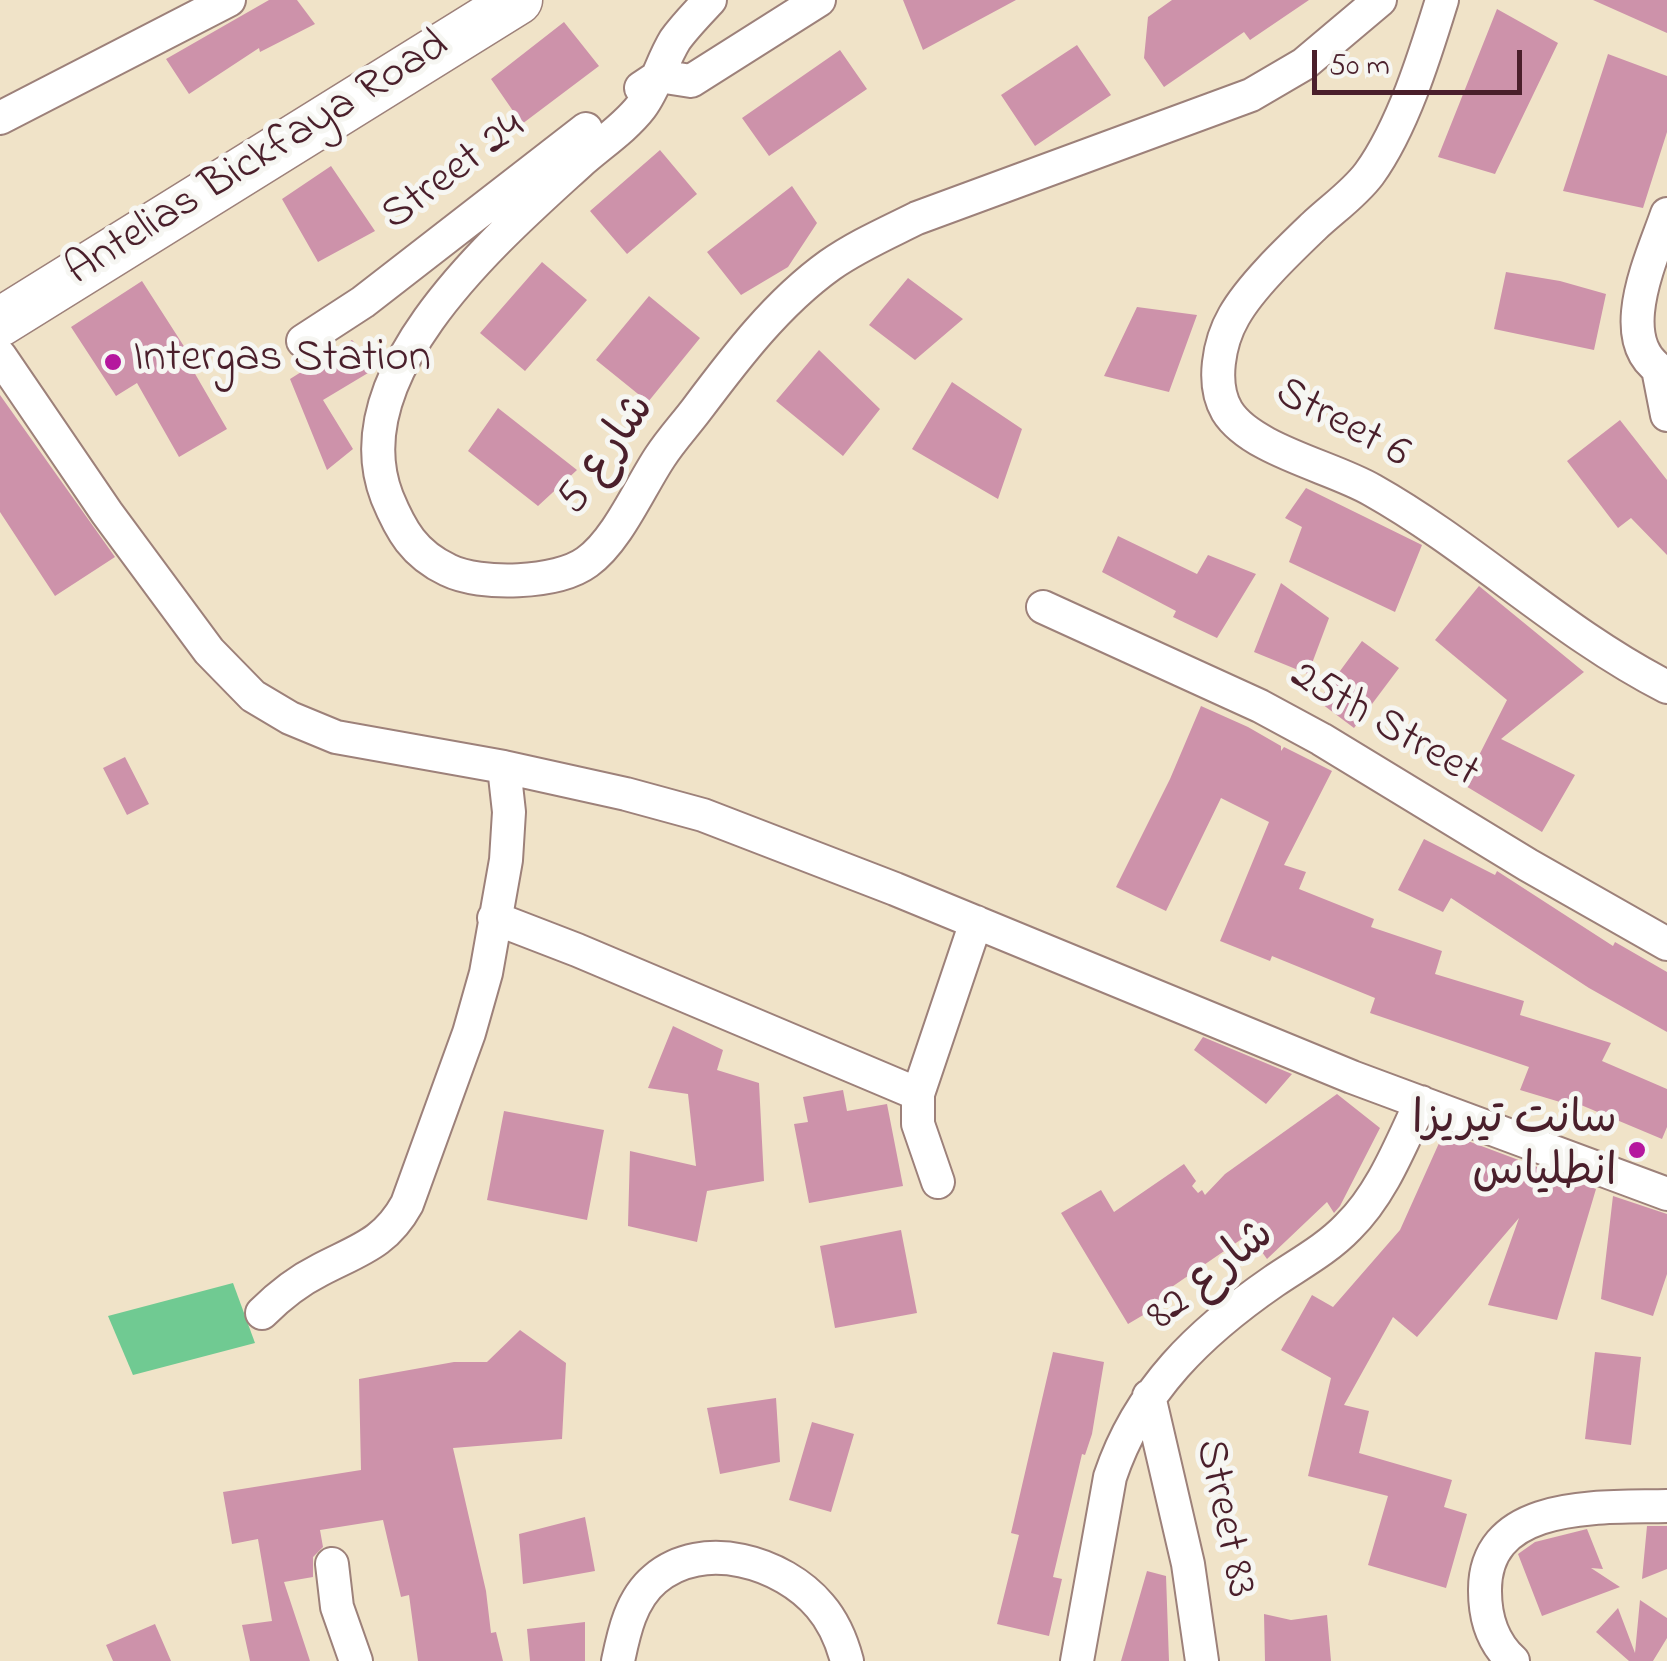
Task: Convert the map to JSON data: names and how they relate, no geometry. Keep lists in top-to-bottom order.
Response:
{
  "streets": {
    "highway": ["Antelias Bickfaya Road"],
    "street": [
      "Street 24",
      "Street 6",
      "شارع 5",
      "25th Street",
      "شارع 82",
      "Street 83"
    ]
  },
  "crossings": [
    ["Street 24", "شارع 5"],
    ["شارع 82", "Street 83"]
  ],
  "places": ["Intergas Station", "سانت تيريزا انطلياس"],
  "scale_bar": "50 m"
}
